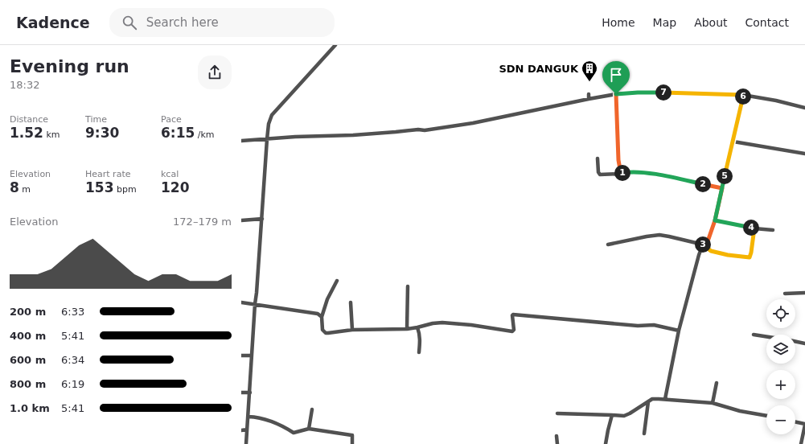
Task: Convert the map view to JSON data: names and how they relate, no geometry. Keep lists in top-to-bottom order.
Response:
{
  "places": {
    "building": ["SDN DANGUK"]
  },
  "page": {
    "header": "Kadence",
    "search": "Search here",
    "nav": [
      "Home",
      "Map",
      "About",
      "Contact"
    ],
    "heading": ["Evening run", "18:32"],
    "pins": [
      "7",
      "6",
      "1",
      "5",
      "2",
      "4",
      "3"
    ],
    "stats": [
      ["Distance", "1.52 km"],
      ["Time", "9:30"],
      ["Pace", "6:15 /km"],
      ["Elevation", "8 m"],
      ["Heart rate", "153 bpm"],
      ["kcal", "120"]
    ],
    "chart": ["Elevation", "172–179 m"],
    "list": [
      {
        "name": "200 m",
        "note": "6:33"
      },
      {
        "name": "400 m",
        "note": "5:41"
      },
      {
        "name": "600 m",
        "note": "6:34"
      },
      {
        "name": "800 m",
        "note": "6:19"
      },
      {
        "name": "1.0 km",
        "note": "5:41"
      }
    ],
    "map_buttons": ["+", "−"]
  }
}
